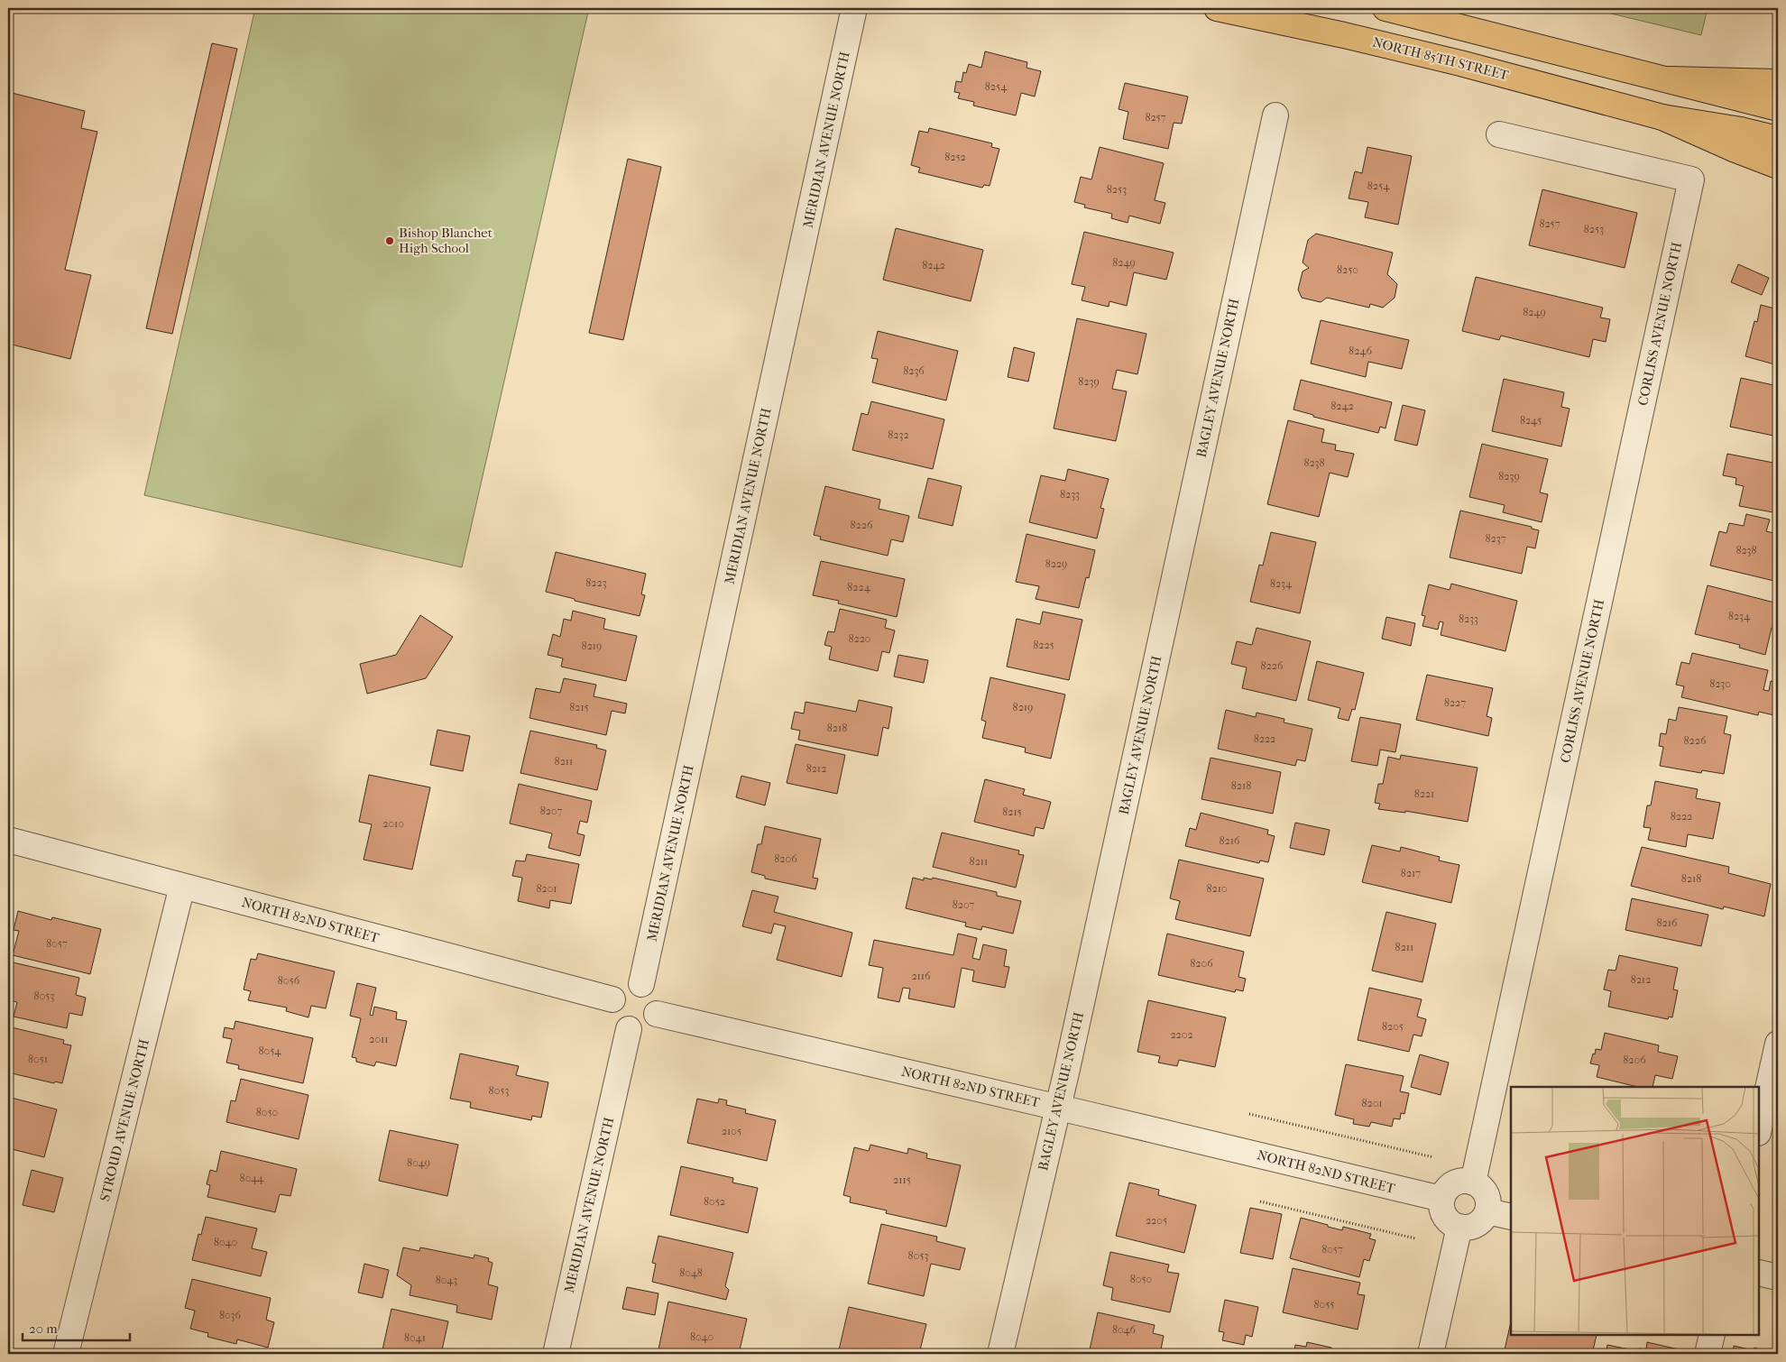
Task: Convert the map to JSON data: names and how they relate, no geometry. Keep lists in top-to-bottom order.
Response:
{
  "streets": {
    "main road": ["NORTH 85TH STREET"],
    "street": [
      "MERIDIAN AVENUE NORTH",
      "CORLISS AVENUE NORTH",
      "BAGLEY AVENUE NORTH",
      "NORTH 82ND STREET",
      "STROUD AVENUE NORTH"
    ]
  },
  "crossings": [
    ["MERIDIAN AVENUE NORTH", "NORTH 82ND STREET"],
    ["CORLISS AVENUE NORTH", "NORTH 82ND STREET"],
    ["BAGLEY AVENUE NORTH", "NORTH 82ND STREET"],
    ["NORTH 82ND STREET", "STROUD AVENUE NORTH"]
  ],
  "places": ["Bishop Blanchet High School"],
  "house_numbers": [
    "8254",
    "8257",
    "8252",
    "8254",
    "8253",
    "8257",
    "8253",
    "8249",
    "8242",
    "8250",
    "8249",
    "8246",
    "8236",
    "8239",
    "8242",
    "8245",
    "8232",
    "8238",
    "8239",
    "8233",
    "8226",
    "8237",
    "8238",
    "8229",
    "8223",
    "8234",
    "8224",
    "8234",
    "8233",
    "8220",
    "8225",
    "8219",
    "8226",
    "8230",
    "8227",
    "8215",
    "8219",
    "8218",
    "8222",
    "8226",
    "8211",
    "8212",
    "8218",
    "8221",
    "8207",
    "8215",
    "8222",
    "2010",
    "8216",
    "8206",
    "8211",
    "8217",
    "8218",
    "8201",
    "8210",
    "8207",
    "8216",
    "8057",
    "8211",
    "8206",
    "2116",
    "8212",
    "8056",
    "8053",
    "8205",
    "2202",
    "2011",
    "8054",
    "8051",
    "8206",
    "8053",
    "8201",
    "8050",
    "2105",
    "8049",
    "8044",
    "2115",
    "8052",
    "2205",
    "8040",
    "8057",
    "8053",
    "8048",
    "8050",
    "8043",
    "8055",
    "8036",
    "8046",
    "8040",
    "8041"
  ],
  "scale_bar": "20 m"
}
